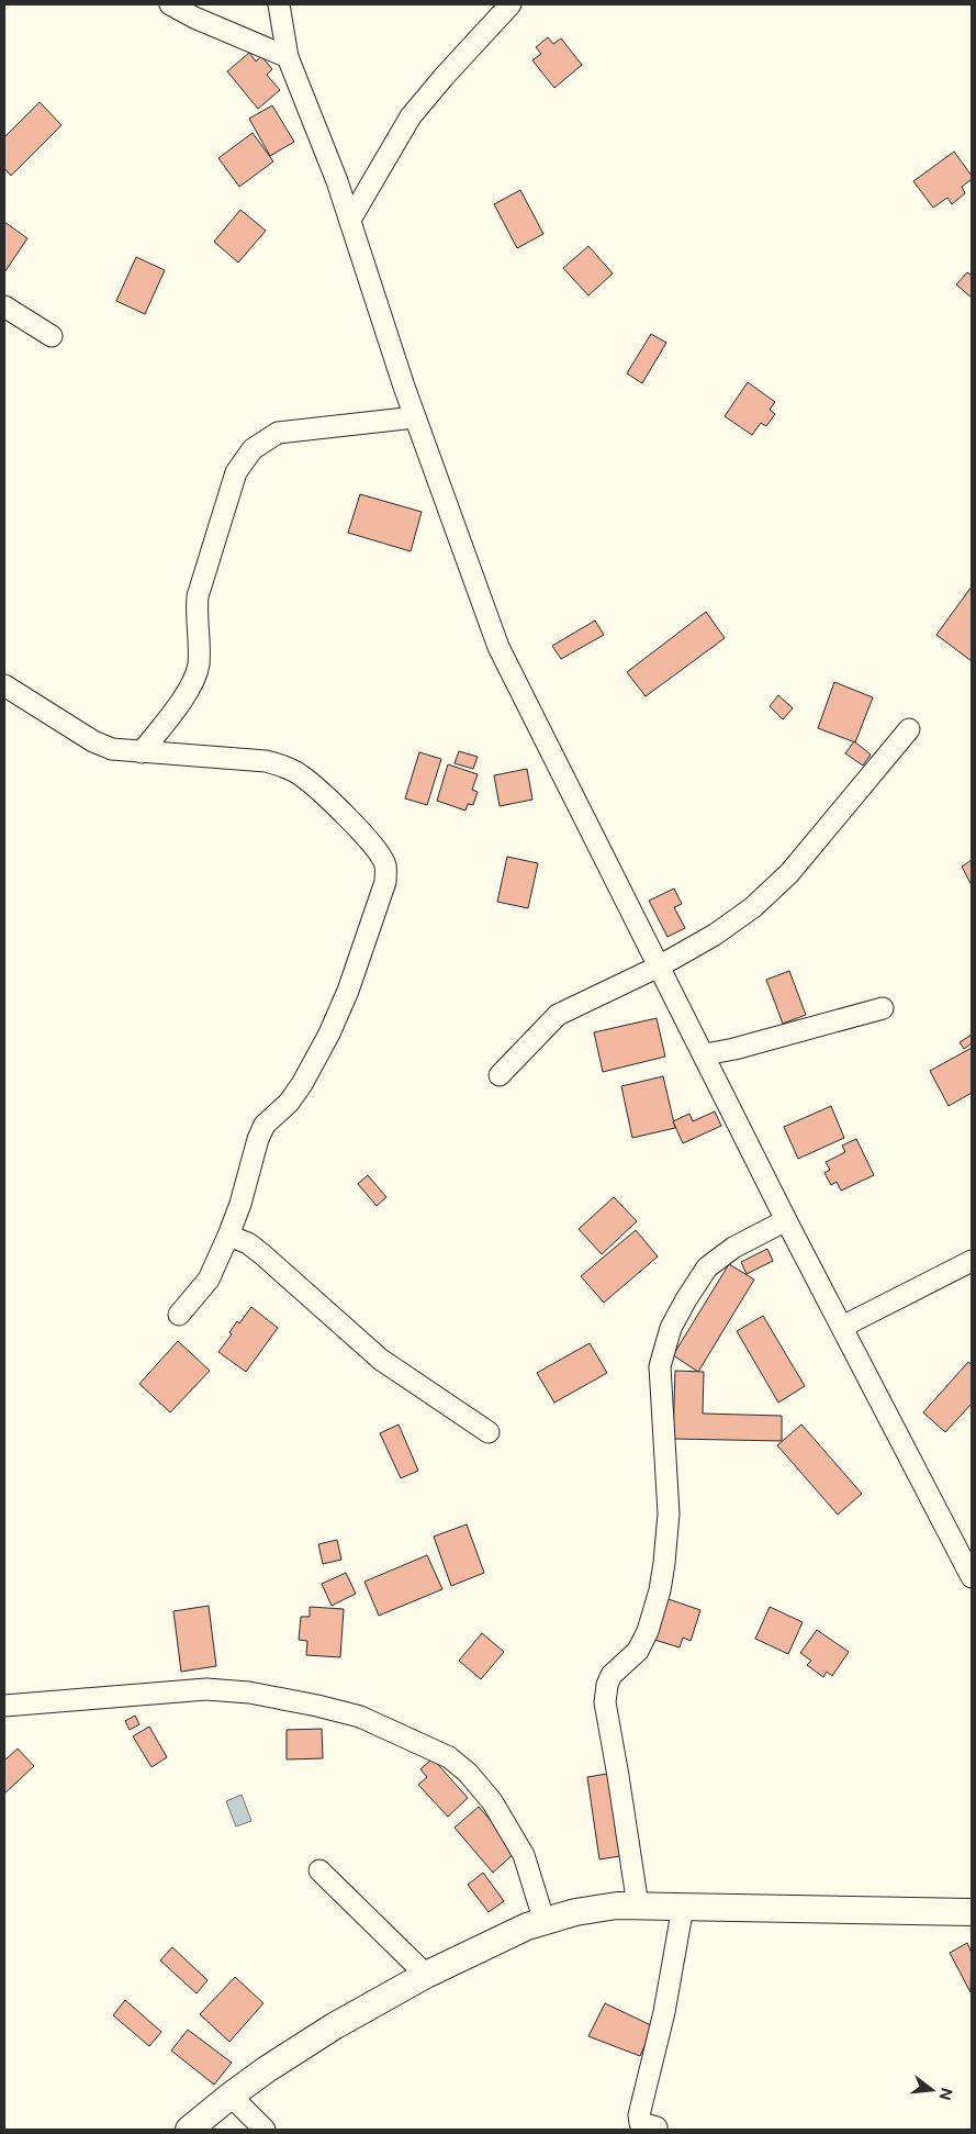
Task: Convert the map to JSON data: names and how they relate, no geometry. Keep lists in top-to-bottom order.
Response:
{
  "north": "right"
}
